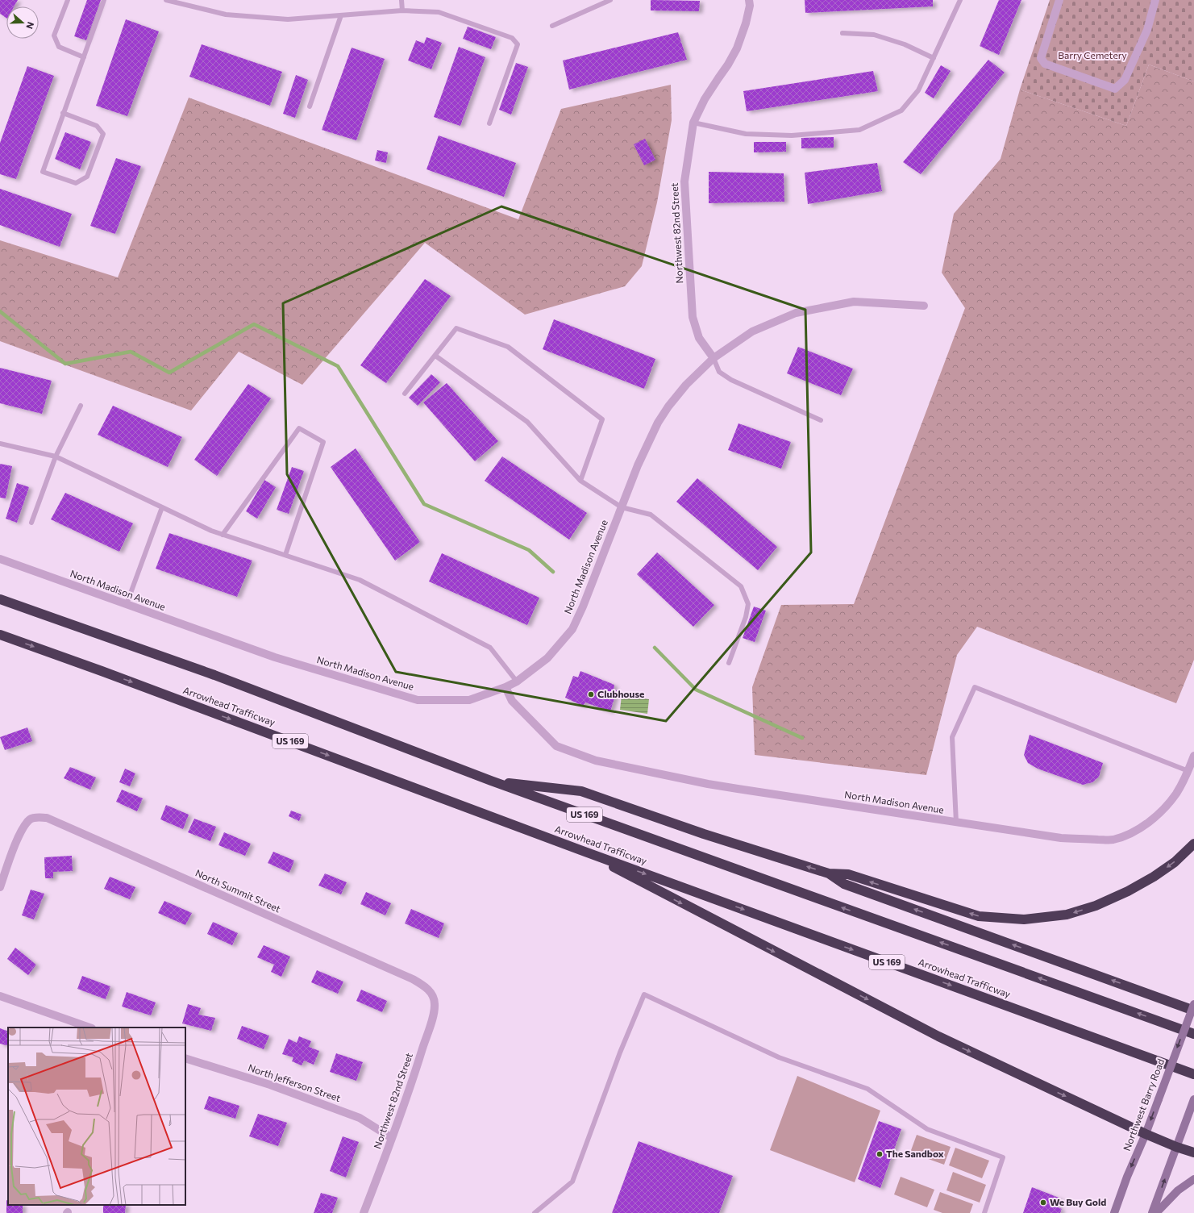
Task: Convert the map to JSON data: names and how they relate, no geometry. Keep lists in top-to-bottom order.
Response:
{
  "streets": {
    "highway": ["Arrowhead Trafficway", "US 169"],
    "main road": ["Northwest Barry Road"],
    "street": [
      "Northwest 82nd Street",
      "North Madison Avenue",
      "North Summit Street",
      "North Jefferson Street"
    ]
  },
  "crossings": [
    ["Northwest 82nd Street", "North Madison Avenue"],
    ["Northwest 82nd Street", "North Summit Street"],
    ["Northwest 82nd Street", "North Jefferson Street"]
  ],
  "parks": ["Barry Cemetery"],
  "places": ["Clubhouse", "The Sandbox", "We Buy Gold"],
  "north": "right"
}
